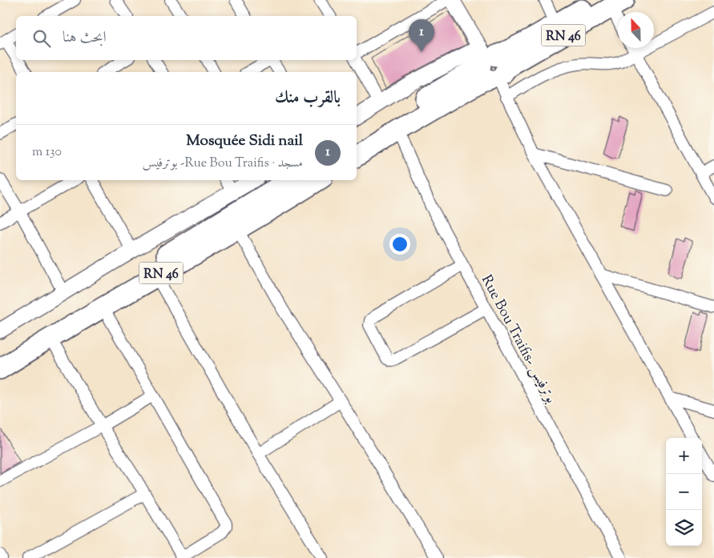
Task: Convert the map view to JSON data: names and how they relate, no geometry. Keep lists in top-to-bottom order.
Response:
{
  "streets": {
    "highway": ["RN 46"],
    "street": ["Rue Bou Traifis- بوترفيس"]
  },
  "crossings": [
    ["RN 46", "Rue Bou Traifis- بوترفيس"]
  ],
  "north": "top",
  "page": {
    "search": "ابحث هنا",
    "pins": "1",
    "heading": "بالقرب منك",
    "list": [
      {
        "mark": "1",
        "name": "Mosquée Sidi nail",
        "note": "مسجد · Rue Bou Traifis- بوترفيس",
        "value": "130 m"
      }
    ],
    "map_buttons": ["+", "−"]
  }
}
